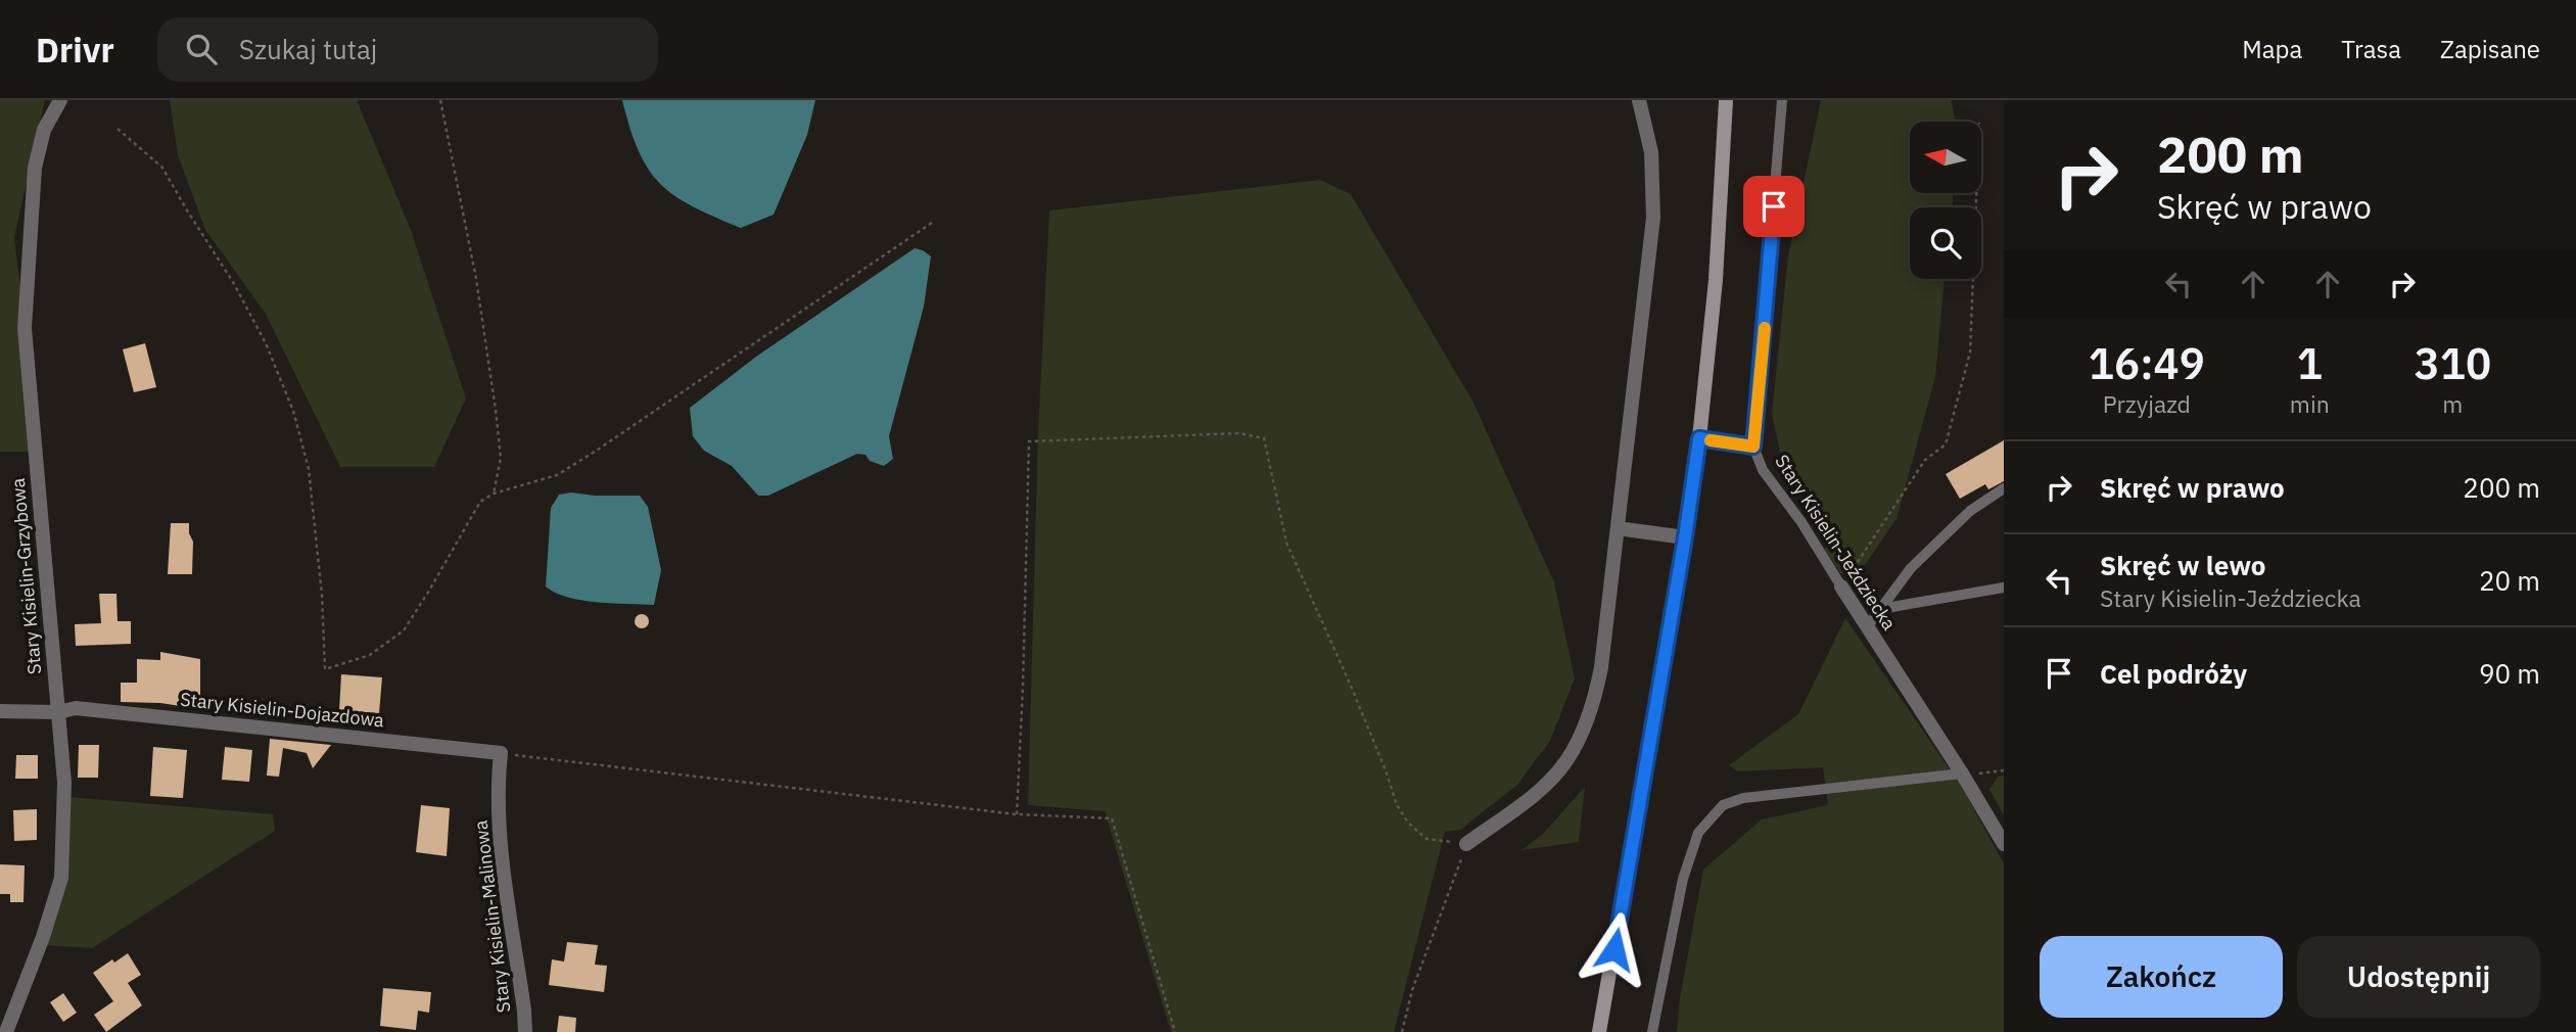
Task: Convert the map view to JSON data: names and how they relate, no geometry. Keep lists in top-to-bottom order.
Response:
{
  "streets": {
    "street": [
      "Stary Kisielin-Jeździecka",
      "Stary Kisielin-Grzybowa",
      "Stary Kisielin-Dojazdowa",
      "Stary Kisielin-Malinowa"
    ]
  },
  "crossings": [
    ["Stary Kisielin-Grzybowa", "Stary Kisielin-Dojazdowa"],
    ["Stary Kisielin-Dojazdowa", "Stary Kisielin-Malinowa"]
  ],
  "north": "left",
  "page": {
    "header": "Drivr",
    "search": "Szukaj tutaj",
    "nav": ["Mapa", "Trasa", "Zapisane"],
    "turn": ["200 m", "Skręć w prawo"],
    "eta": [
      "16:49",
      "Przyjazd",
      "1",
      "min",
      "310",
      "m"
    ],
    "list": [
      {
        "name": "Skręć w prawo",
        "value": "200 m"
      },
      {
        "name": "Skręć w lewo",
        "note": "Stary Kisielin-Jeździecka",
        "value": "20 m"
      },
      {
        "name": "Cel podróży",
        "value": "90 m"
      }
    ],
    "buttons": ["Zakończ", "Udostępnij"]
  }
}
